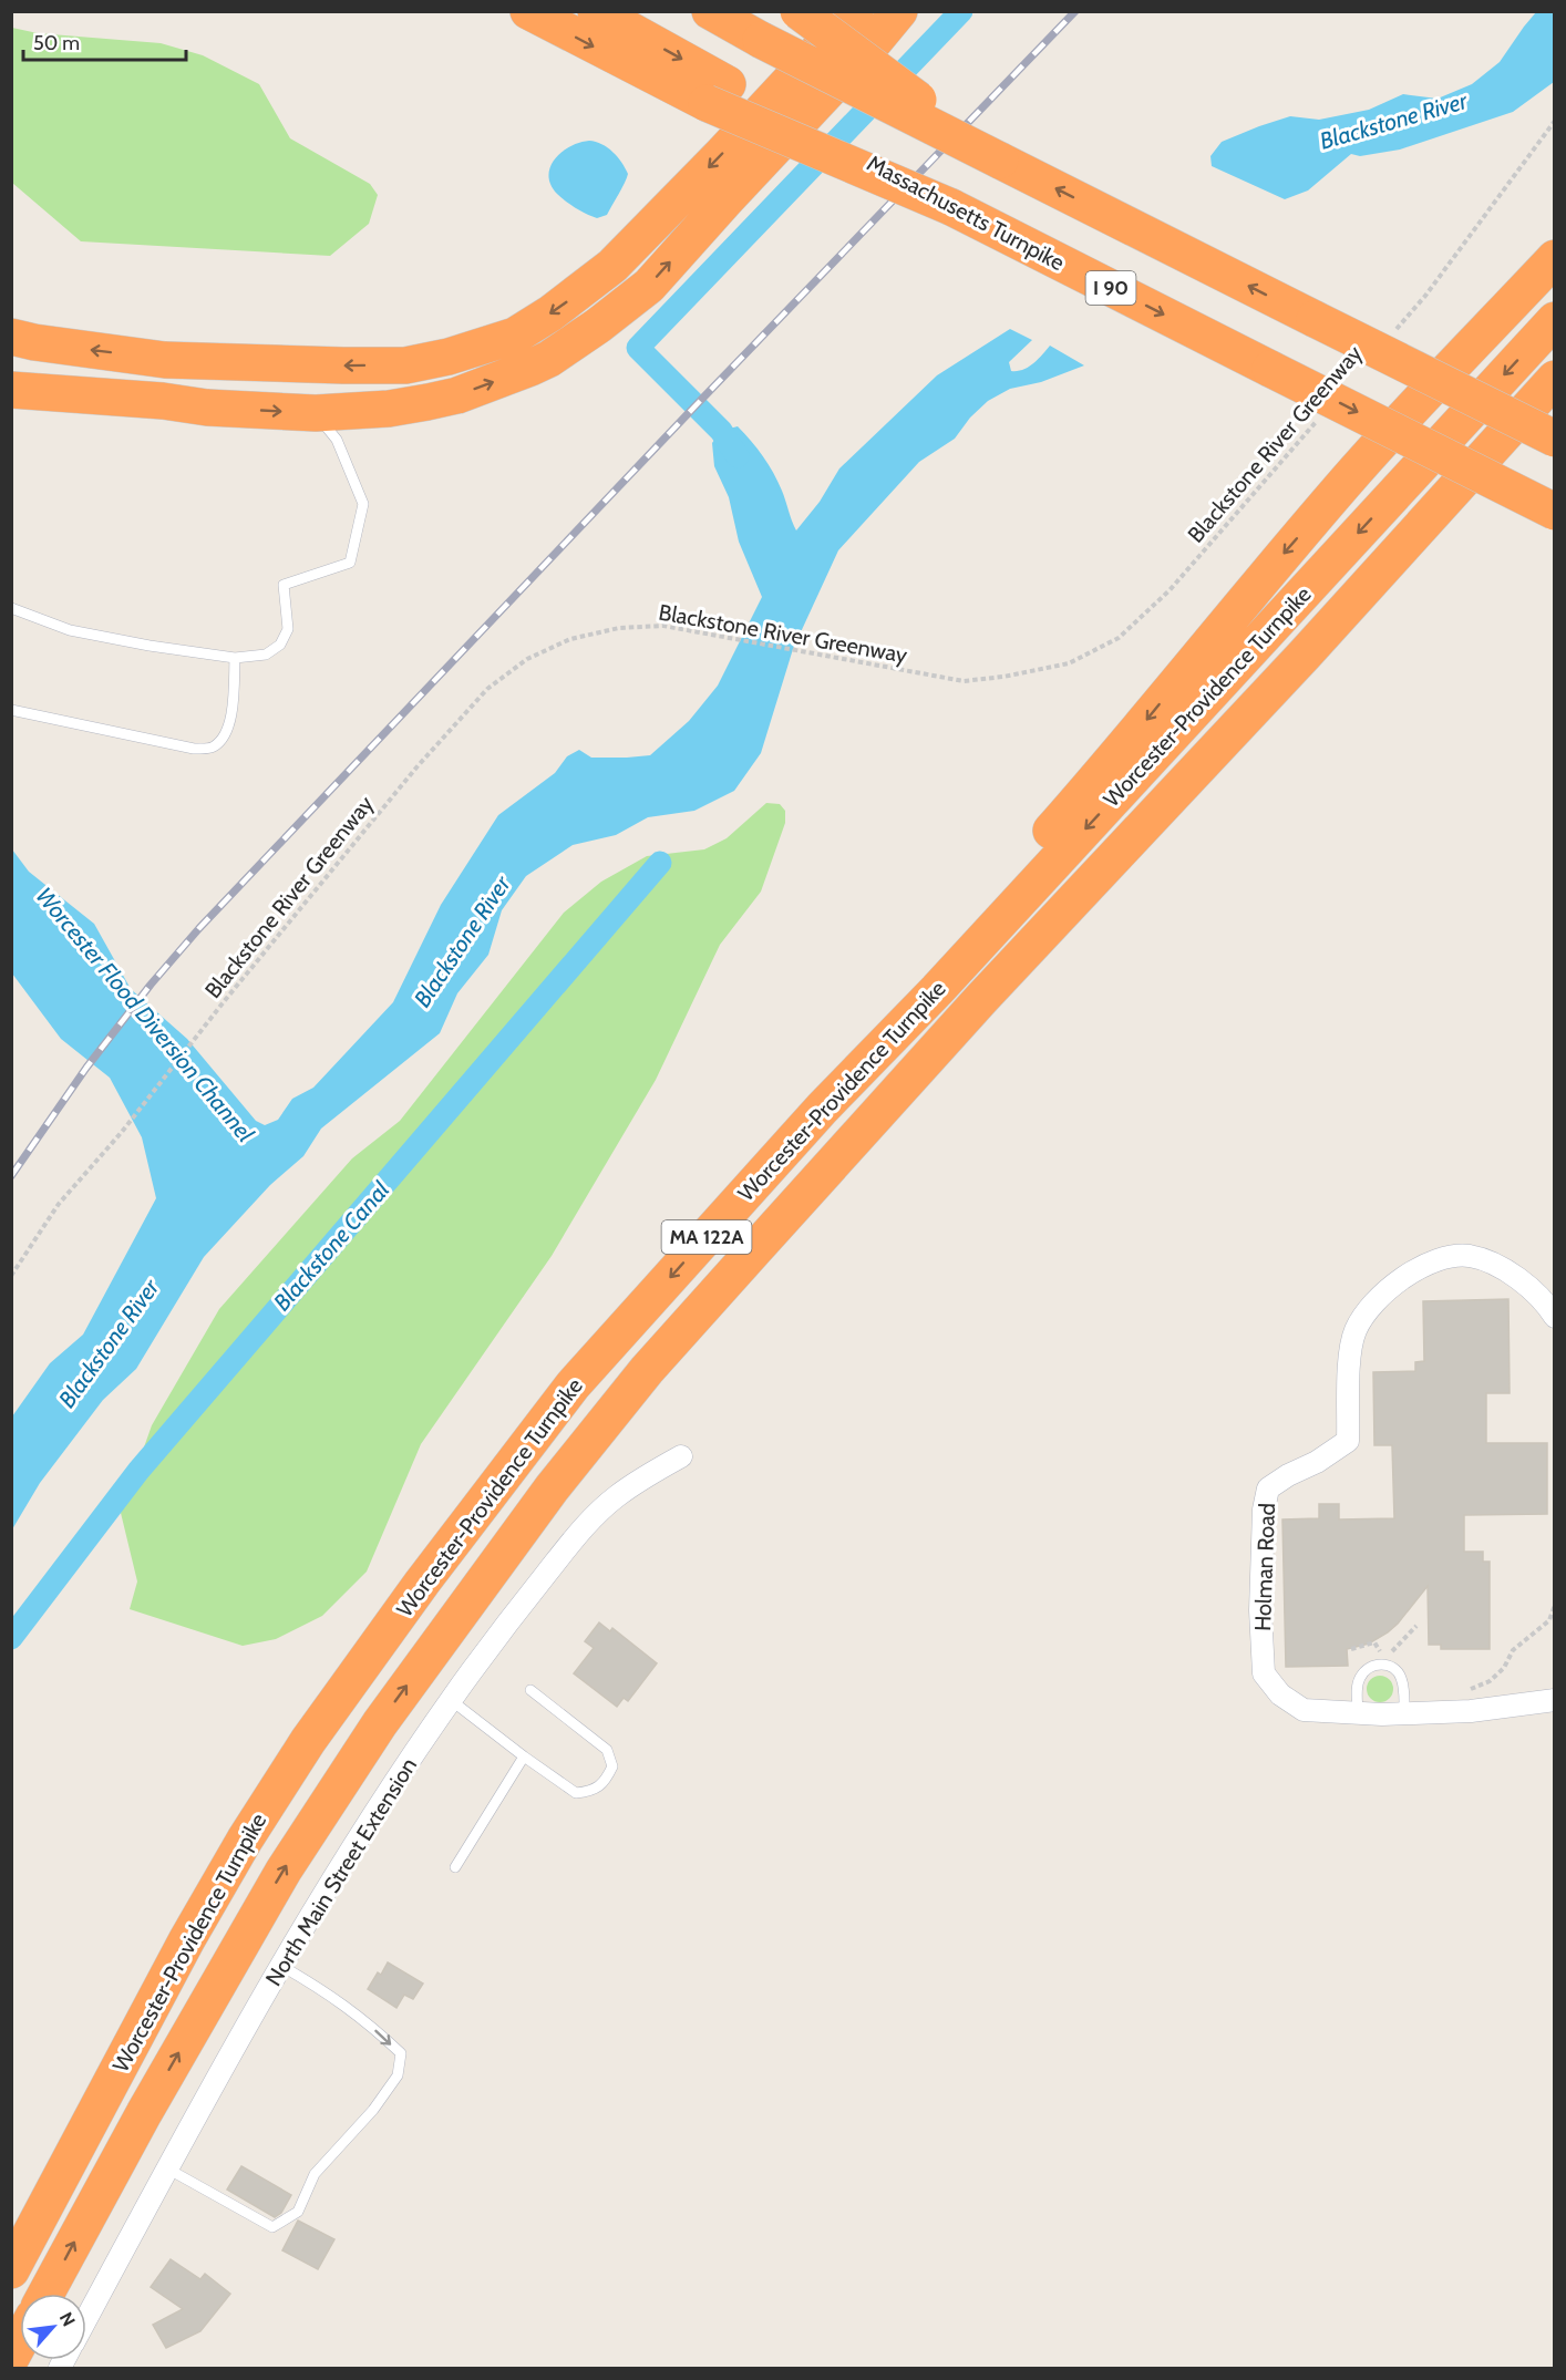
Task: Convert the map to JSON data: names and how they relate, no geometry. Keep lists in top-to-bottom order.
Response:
{
  "streets": {
    "highway": [
      "Massachusetts Turnpike",
      "I 90",
      "Worcester-Providence Turnpike",
      "MA 122A"
    ],
    "street": ["Holman Road", "North Main Street Extension"],
    "path": ["Blackstone River Greenway"]
  },
  "water": ["Blackstone River", "Worcester Flood Diversion Channel", "Blackstone Canal"],
  "scale_bar": "50 m",
  "north": "top right"
}
